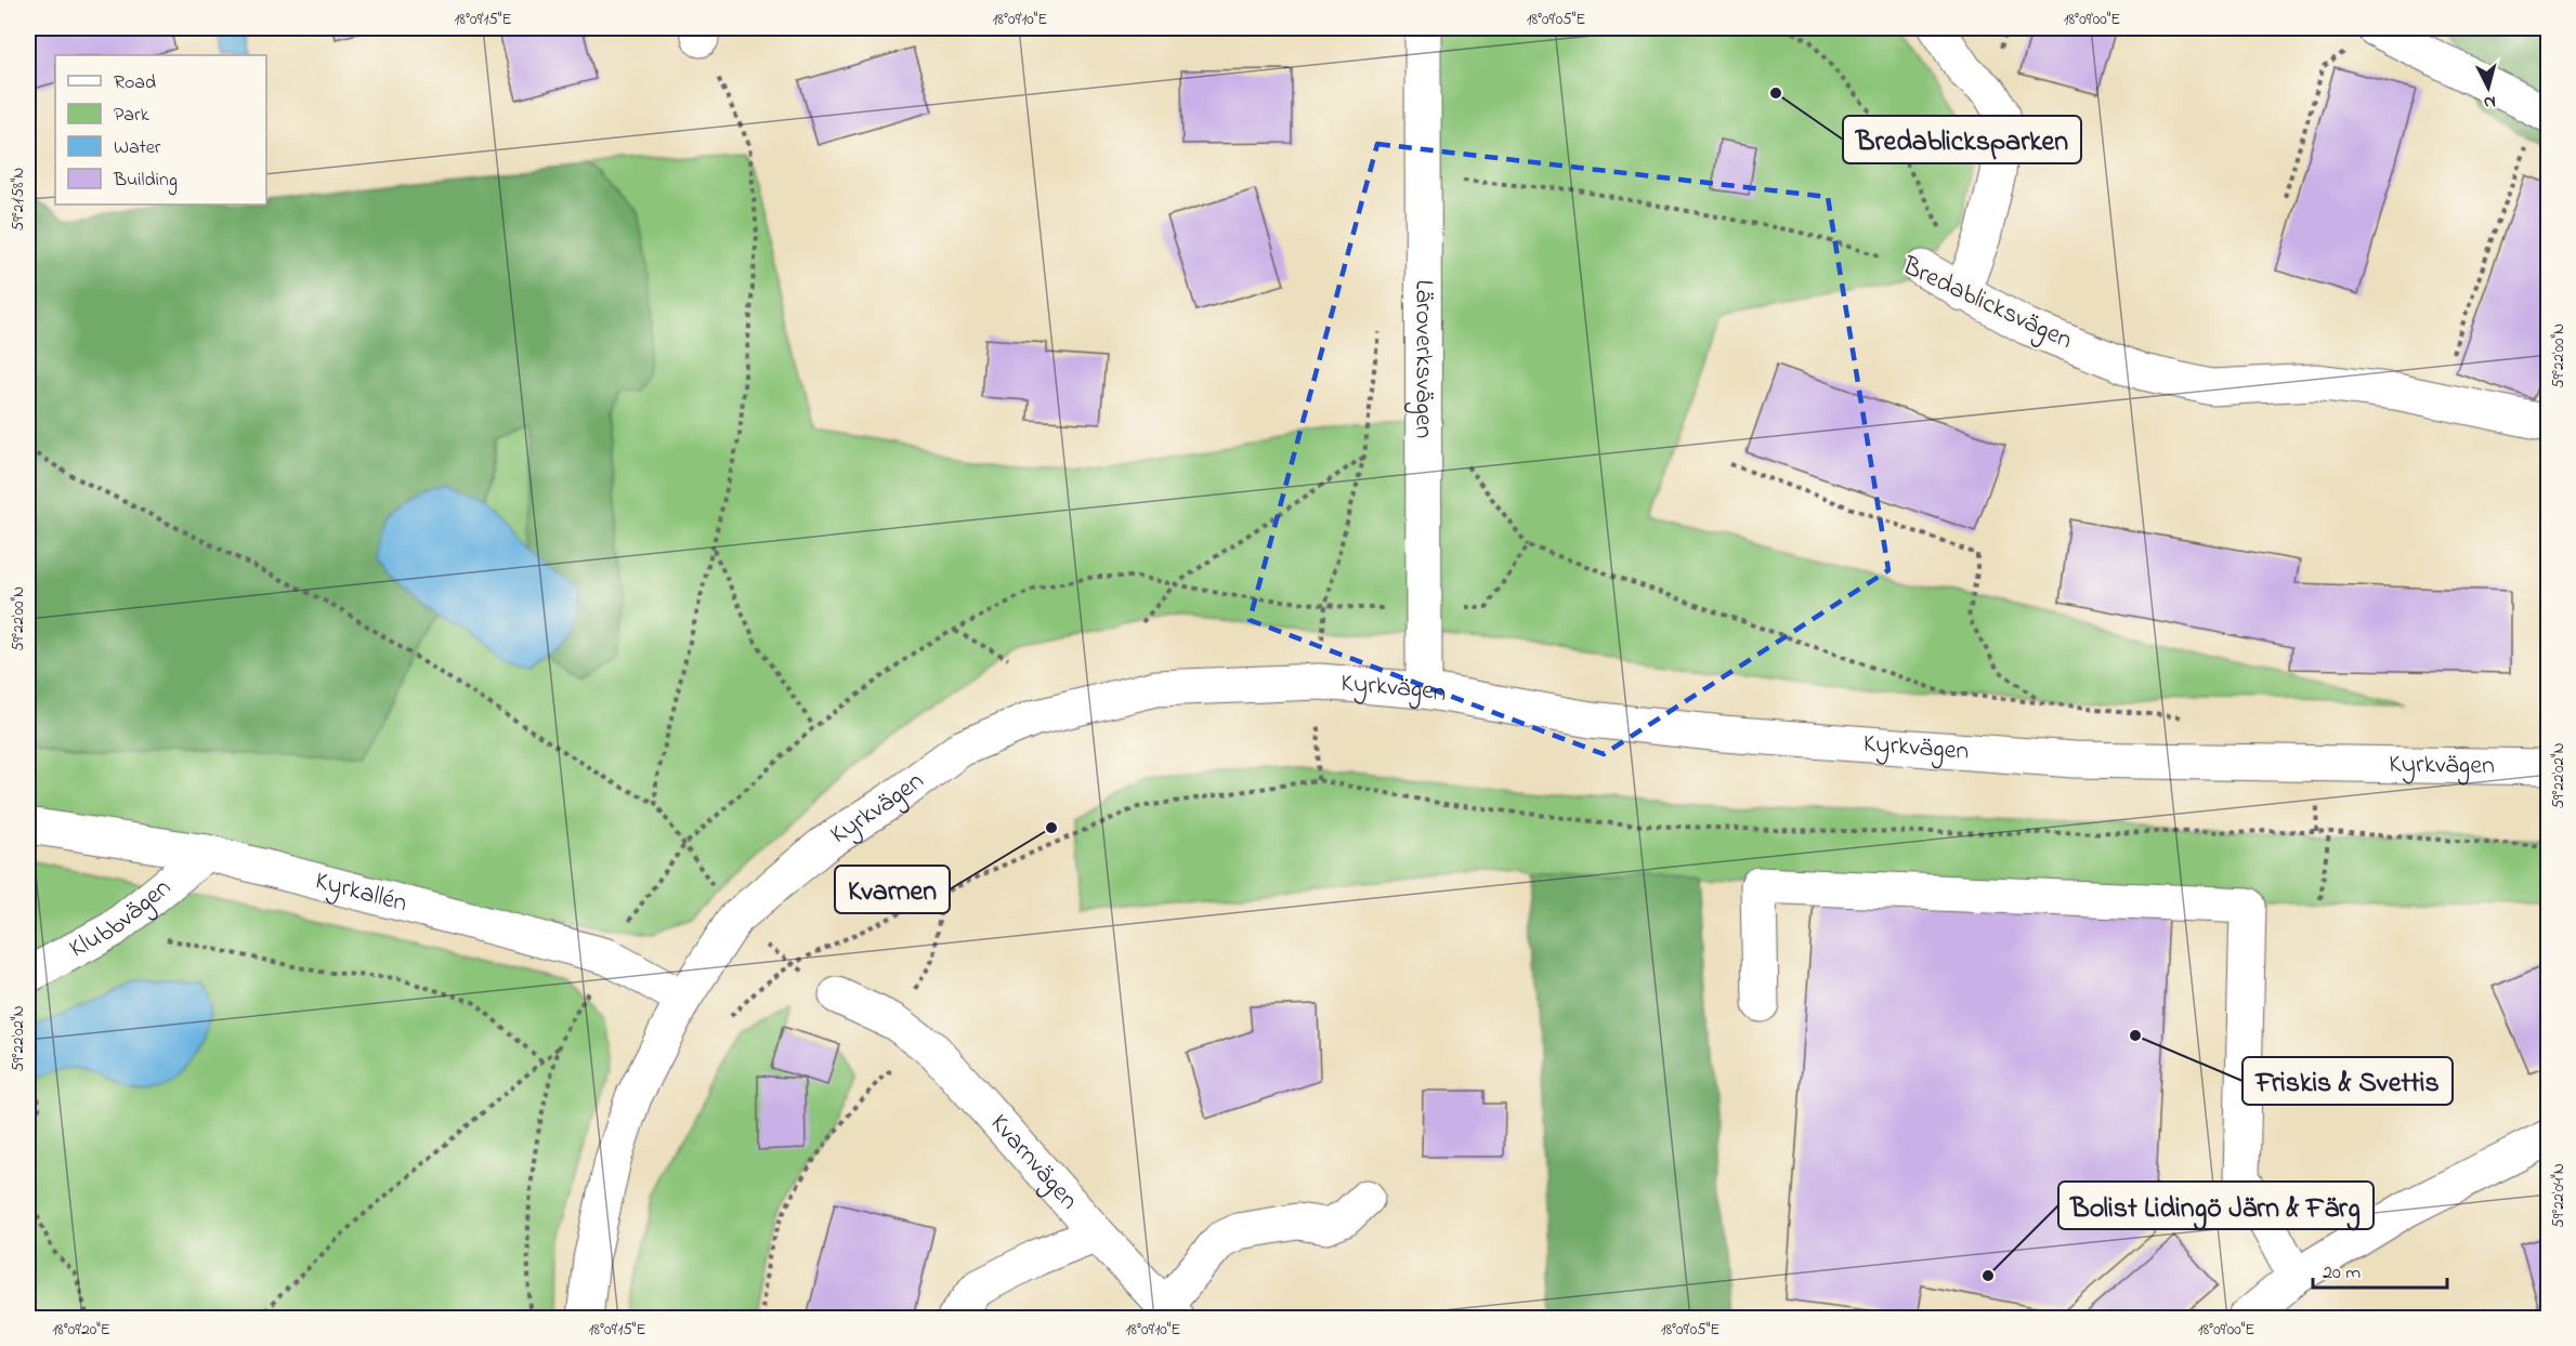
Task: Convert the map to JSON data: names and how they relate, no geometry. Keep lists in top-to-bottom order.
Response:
{
  "streets": {
    "street": [
      "Bredablicksvägen",
      "Läroverksvägen",
      "Kyrkvägen",
      "Kyrkallén",
      "Klubbvägen",
      "Kvarnvägen"
    ]
  },
  "crossings": [
    ["Bredablicksvägen", "Läroverksvägen"],
    ["Läroverksvägen", "Kyrkvägen"],
    ["Kyrkvägen", "Kyrkallén"],
    ["Kyrkallén", "Klubbvägen"]
  ],
  "places": [
    "Bredablicksparken",
    "Kvarnen",
    "Friskis & Svettis",
    "Bolist Lidingö Järn & Färg"
  ],
  "legend": [
    "Road",
    "Park",
    "Water",
    "Building"
  ],
  "scale_bar": "20 m",
  "north": "bottom",
  "coordinates": [
    "18°09'15\"E",
    "18°09'10\"E",
    "18°09'05\"E",
    "18°09'00\"E",
    "59°21'58\"N",
    "59°22'00\"N",
    "59°22'02\"N",
    "59°22'04\"N",
    "18°09'20\"E"
  ]
}
